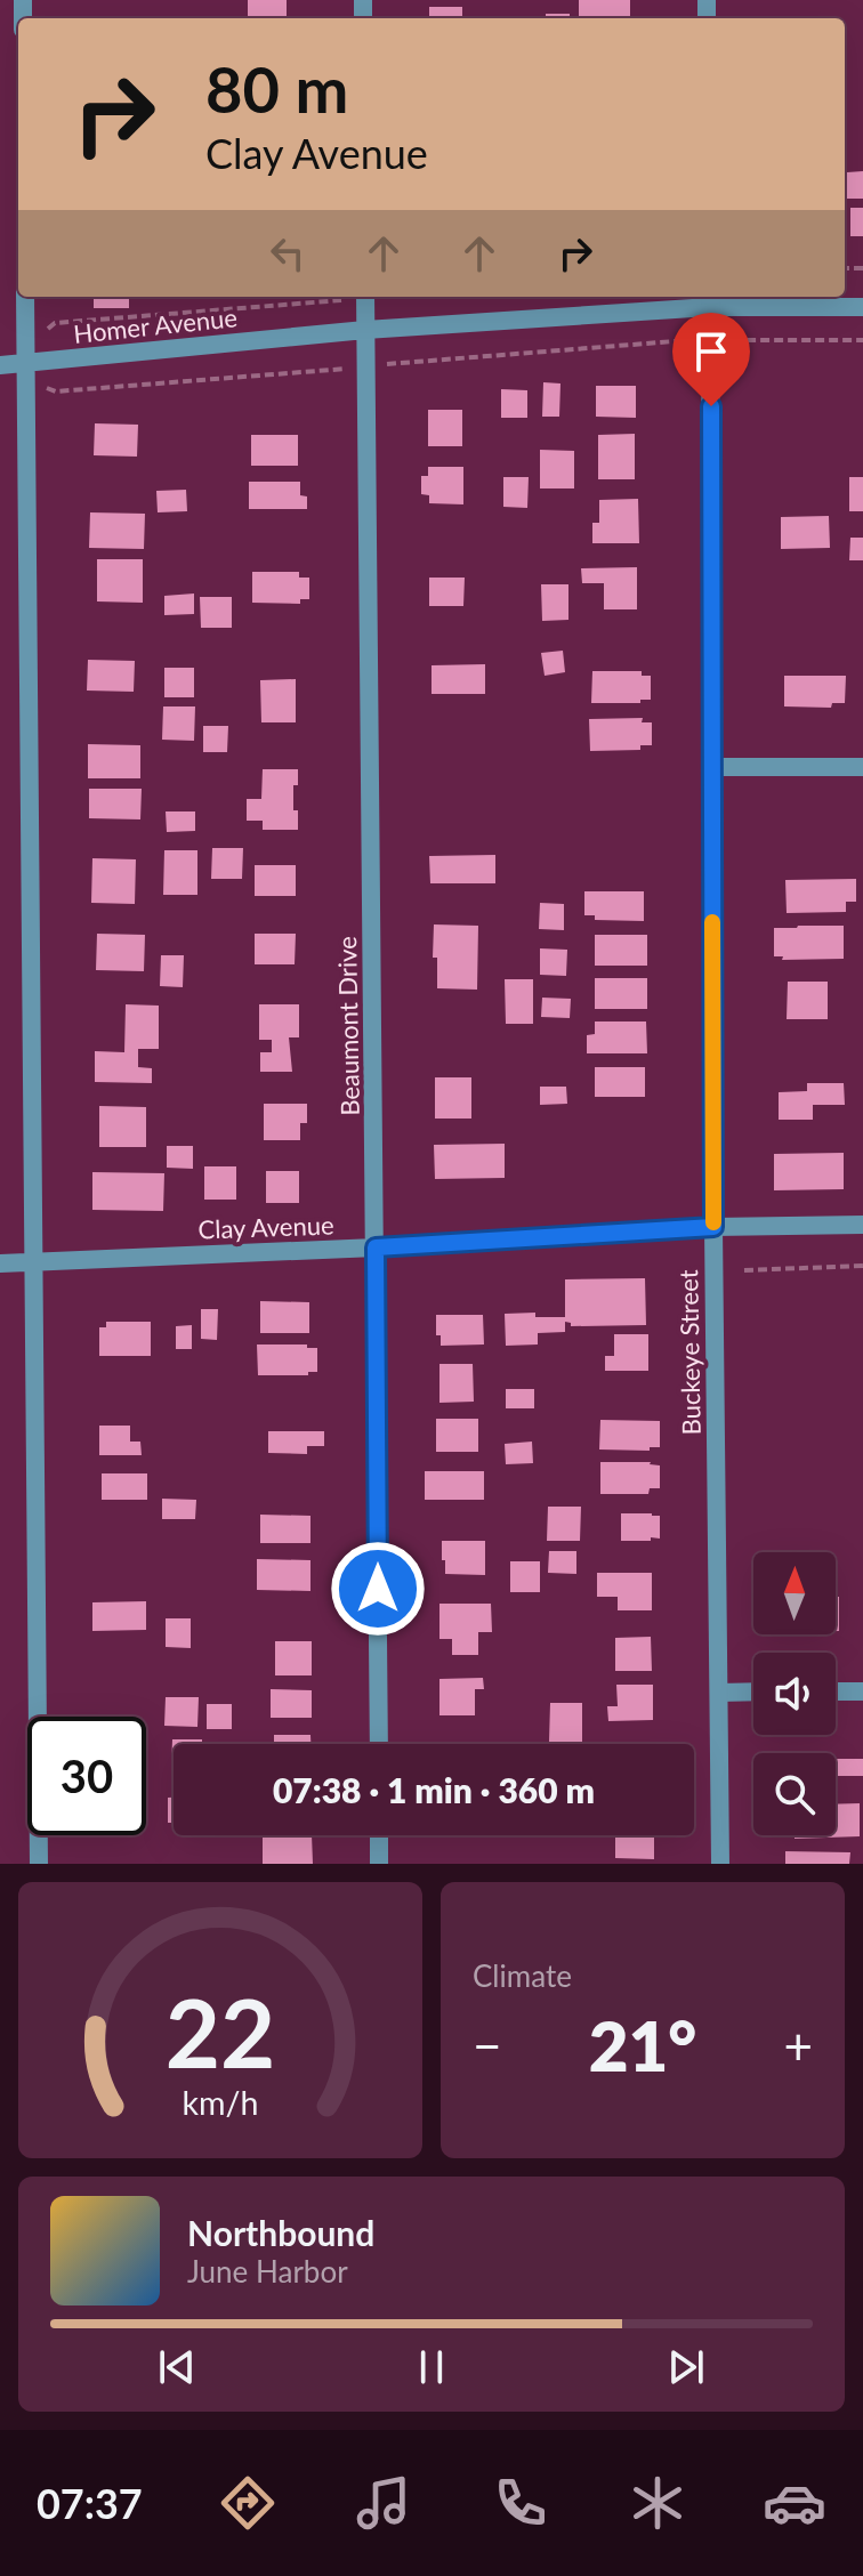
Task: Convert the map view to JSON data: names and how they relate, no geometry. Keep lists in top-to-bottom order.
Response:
{
  "streets": {
    "street": [
      "Homer Avenue",
      "Beaumont Drive",
      "Clay Avenue",
      "Buckeye Street"
    ]
  },
  "crossings": [
    ["Homer Avenue", "Beaumont Drive"],
    ["Homer Avenue", "Buckeye Street"],
    ["Beaumont Drive", "Clay Avenue"],
    ["Clay Avenue", "Buckeye Street"]
  ],
  "north": "top",
  "page": {
    "turn": ["80 m", "Clay Avenue"],
    "limit": "30",
    "trip": "07:38 · 1 min · 360 m",
    "tile": "Climate",
    "heat": ["−", "21°", "+"],
    "song": ["Northbound", "June Harbor"],
    "tabs": "07:37",
    "gauge": ["22", "km/h"]
  }
}
